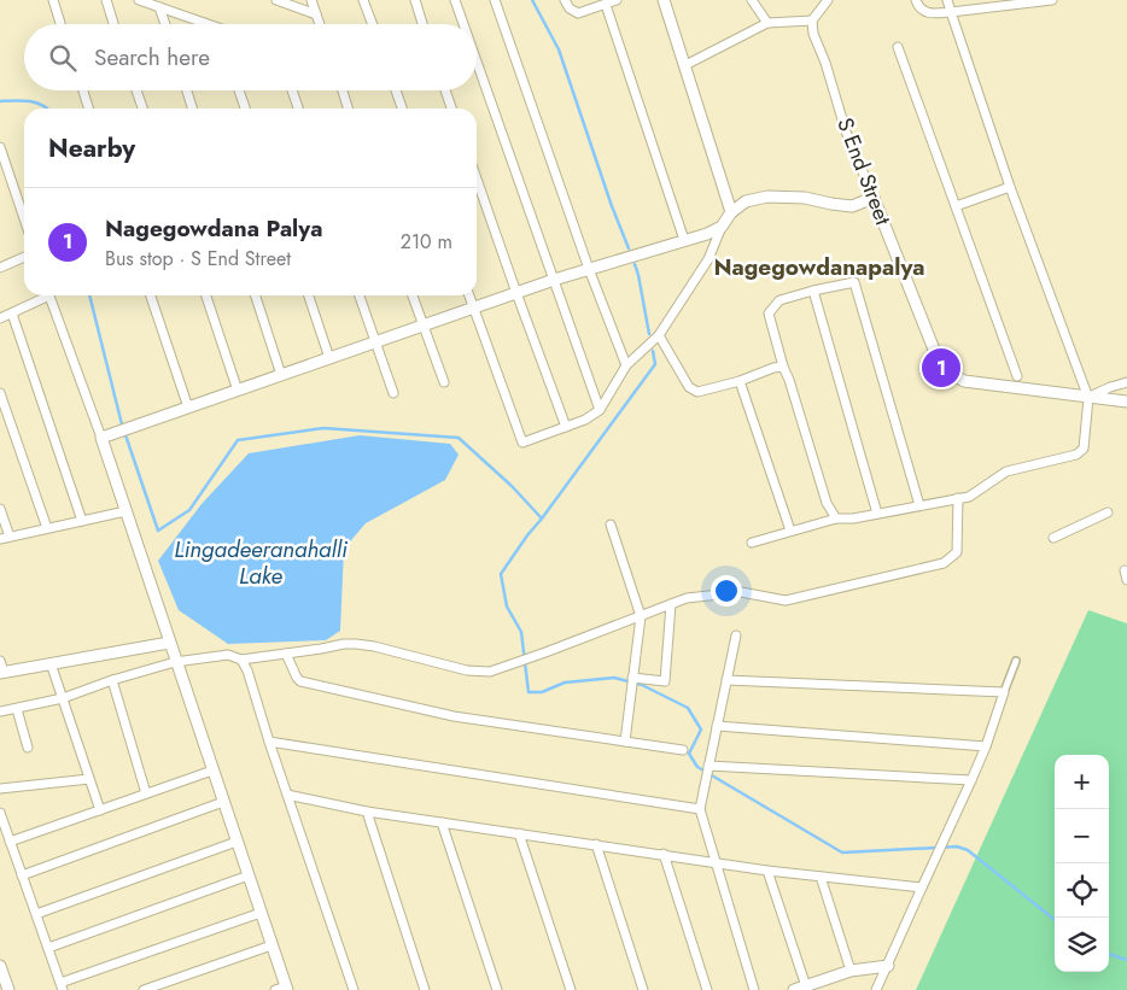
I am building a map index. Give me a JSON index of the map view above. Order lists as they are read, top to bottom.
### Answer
{
  "streets": {
    "street": ["S End Street"]
  },
  "districts": ["Nagegowdanapalya"],
  "water": ["Lingadeeranahalli Lake"],
  "page": {
    "search": "Search here",
    "heading": "Nearby",
    "list": [
      {
        "mark": "1",
        "name": "Nagegowdana Palya",
        "note": "Bus stop · S End Street",
        "value": "210 m"
      }
    ],
    "pins": "1",
    "map_buttons": ["+", "−"]
  }
}
